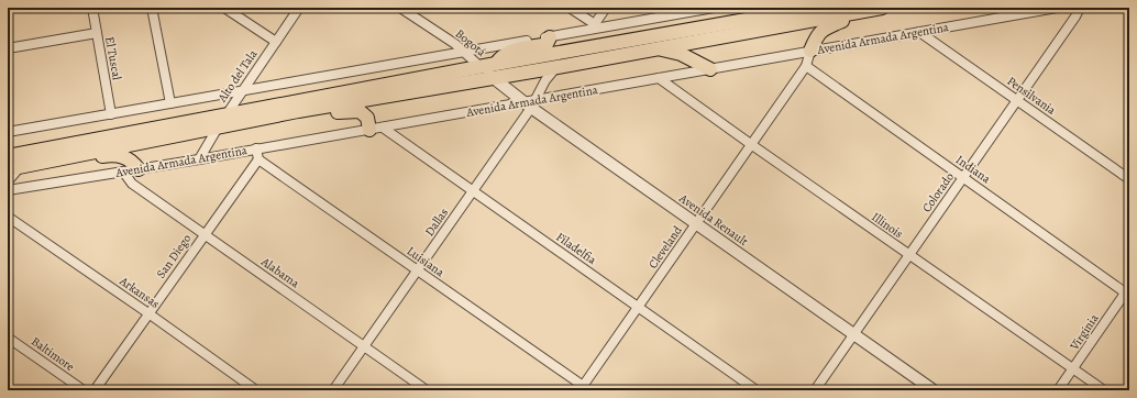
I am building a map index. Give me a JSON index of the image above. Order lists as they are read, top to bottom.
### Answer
{
  "streets": {
    "street": [
      "Avenida Armada Argentina",
      "Bogotá",
      "El Tuscal",
      "Alto del Tala",
      "Pensilvania",
      "Indiana",
      "Colorado",
      "Avenida Renault",
      "Dallas",
      "Illinois",
      "Cleveland",
      "Filadelfia",
      "San Diego",
      "Luisiana",
      "Alabama",
      "Arkansas",
      "Virginia",
      "Baltimore"
    ]
  },
  "crossings": [
    ["Avenida Armada Argentina", "Alto del Tala"],
    ["Avenida Armada Argentina", "Pensilvania"],
    ["Avenida Armada Argentina", "Avenida Renault"],
    ["Avenida Armada Argentina", "Dallas"],
    ["Avenida Armada Argentina", "Illinois"],
    ["Avenida Armada Argentina", "Cleveland"],
    ["Avenida Armada Argentina", "Filadelfia"],
    ["Avenida Armada Argentina", "Alabama"],
    ["Bogotá", "Avenida Renault"],
    ["Pensilvania", "Colorado"],
    ["Indiana", "Colorado"],
    ["Indiana", "Cleveland"],
    ["Indiana", "Virginia"],
    ["Colorado", "Avenida Renault"],
    ["Colorado", "Illinois"],
    ["Avenida Renault", "Dallas"],
    ["Avenida Renault", "Cleveland"],
    ["Dallas", "Filadelfia"],
    ["Dallas", "Luisiana"],
    ["Dallas", "Alabama"],
    ["Illinois", "Cleveland"],
    ["Illinois", "Virginia"],
    ["Cleveland", "Filadelfia"],
    ["Cleveland", "Luisiana"],
    ["San Diego", "Luisiana"],
    ["San Diego", "Alabama"],
    ["San Diego", "Arkansas"]
  ]
}
